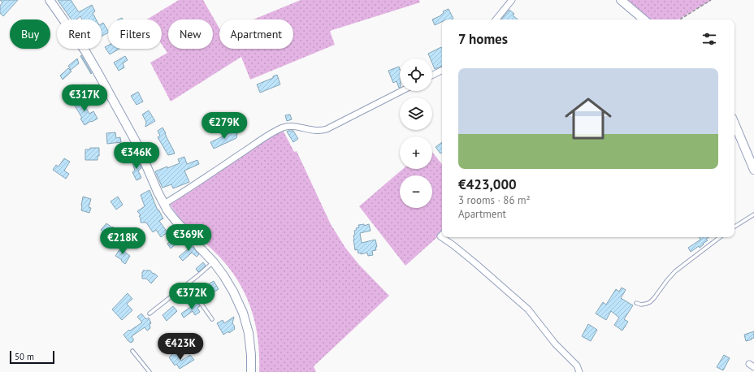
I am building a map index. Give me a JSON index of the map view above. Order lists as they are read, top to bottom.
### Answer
{
  "scale_bar": "50 m",
  "page": {
    "chip": [
      "Buy",
      "Rent",
      "Filters",
      "New",
      "Apartment"
    ],
    "heading": "7 homes",
    "map_buttons": ["+", "−"],
    "list": [
      {
        "name": "€423,000",
        "note": "3 rooms · 86 m² · Apartment"
      }
    ],
    "price": [
      "€317K",
      "€279K",
      "€346K",
      "€369K",
      "€218K",
      "€372K",
      "€423K"
    ],
    "scale": "50 m"
  }
}
